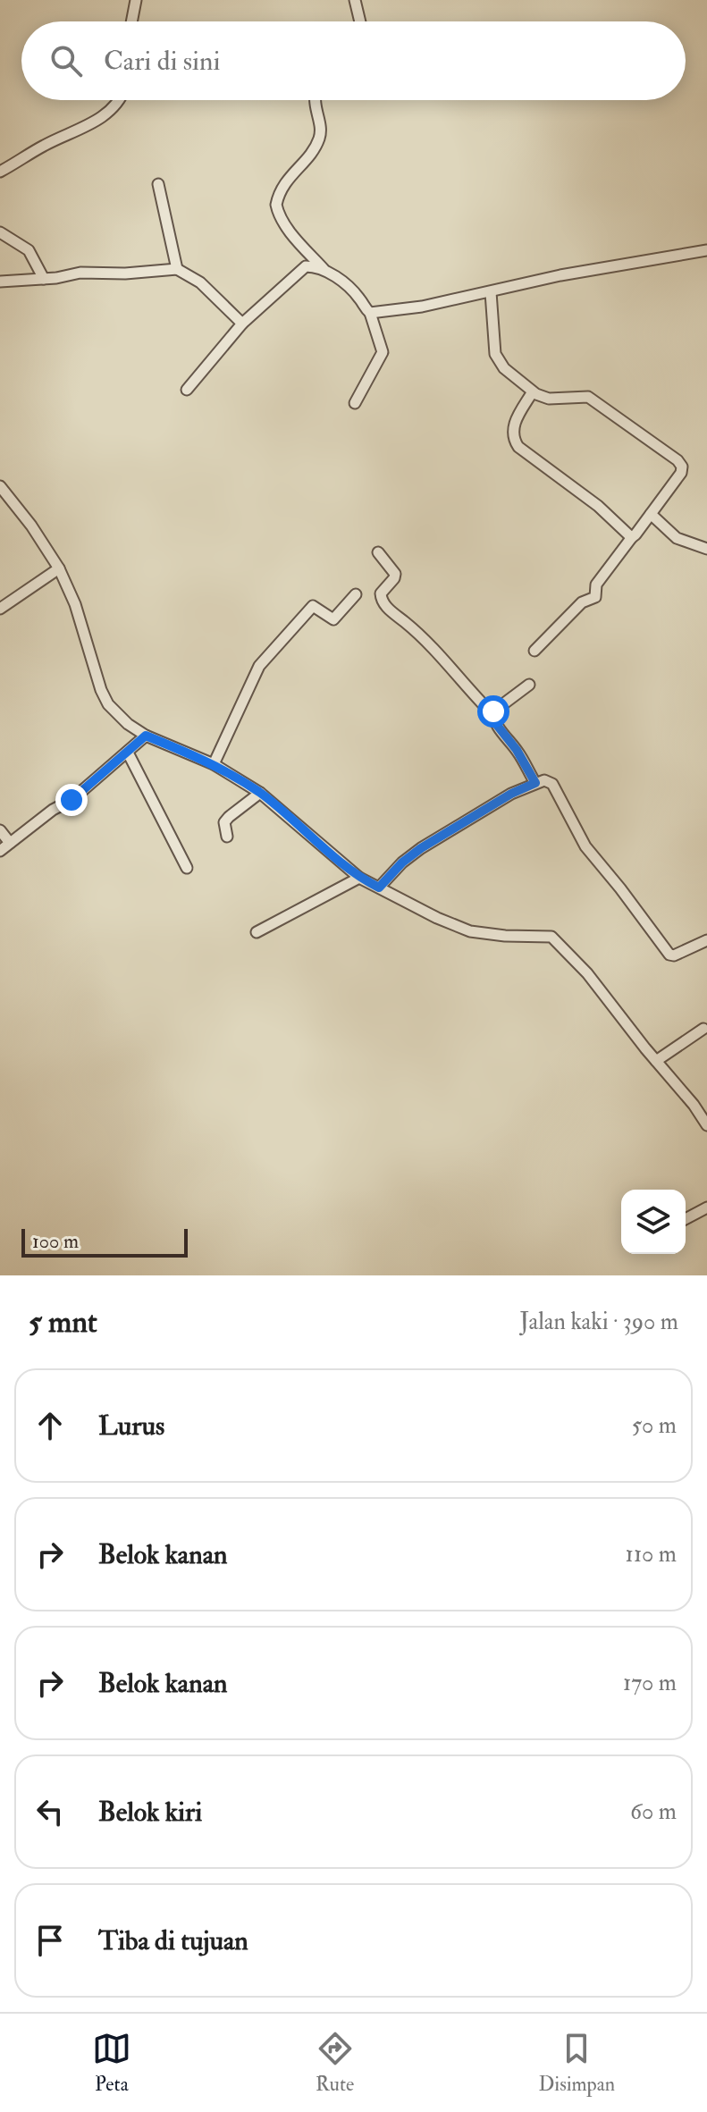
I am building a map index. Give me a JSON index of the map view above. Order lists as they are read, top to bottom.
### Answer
{
  "scale_bar": "100 m",
  "page": {
    "search": "Cari di sini",
    "scale": "100 m",
    "heading": ["5 mnt", "Jalan kaki · 390 m"],
    "list": [
      ["Lurus", "50 m"],
      ["Belok kanan", "110 m"],
      ["Belok kanan", "170 m"],
      ["Belok kiri", "60 m"],
      "Tiba di tujuan"
    ],
    "nav": ["Peta", "Rute", "Disimpan"]
  }
}
